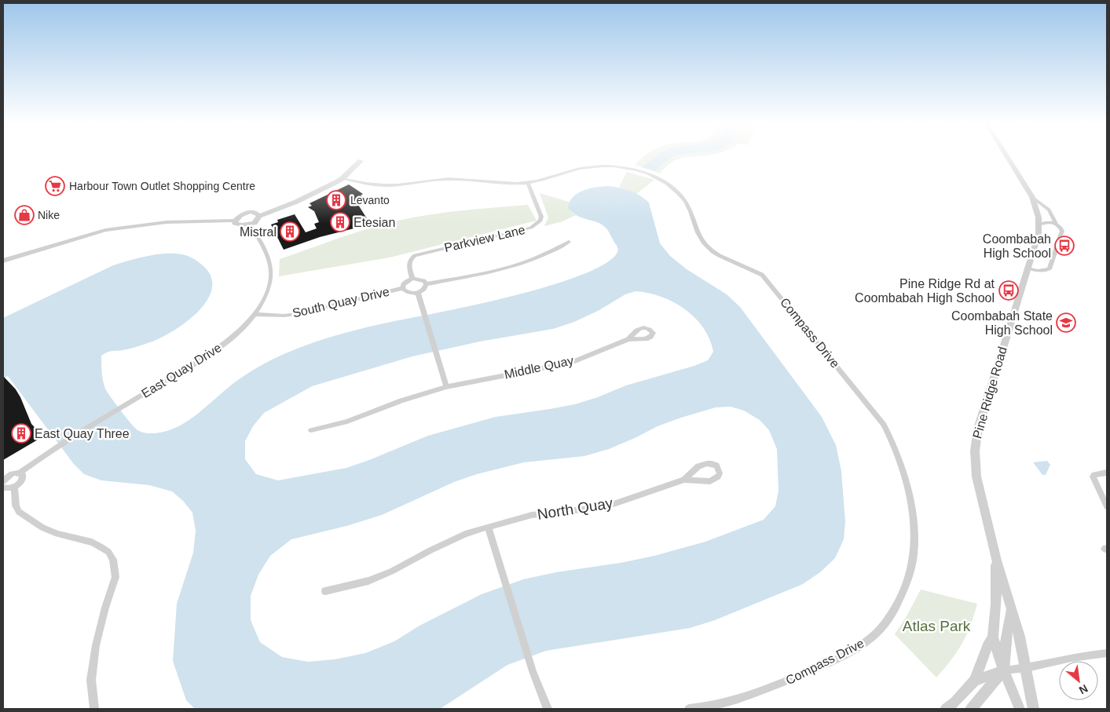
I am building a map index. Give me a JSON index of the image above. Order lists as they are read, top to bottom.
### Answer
{
  "streets": {
    "street": [
      "Parkview Lane",
      "South Quay Drive",
      "Compass Drive",
      "Middle Quay",
      "East Quay Drive",
      "Pine Ridge Road",
      "North Quay"
    ]
  },
  "crossings": [
    ["Parkview Lane", "South Quay Drive"],
    ["Parkview Lane", "Compass Drive"],
    ["South Quay Drive", "East Quay Drive"]
  ],
  "parks": ["Atlas Park"],
  "places": {
    "supermarket": ["Harbour Town Outlet Shopping Centre"],
    "building": [
      "Levanto",
      "Etesian",
      "Mistral",
      "East Quay Three"
    ],
    "shop": ["Nike"],
    "bus stop": ["Coombabah High School", "Pine Ridge Rd at Coombabah High School"],
    "school or university": ["Coombabah State High School"]
  },
  "north": "bottom right"
}
